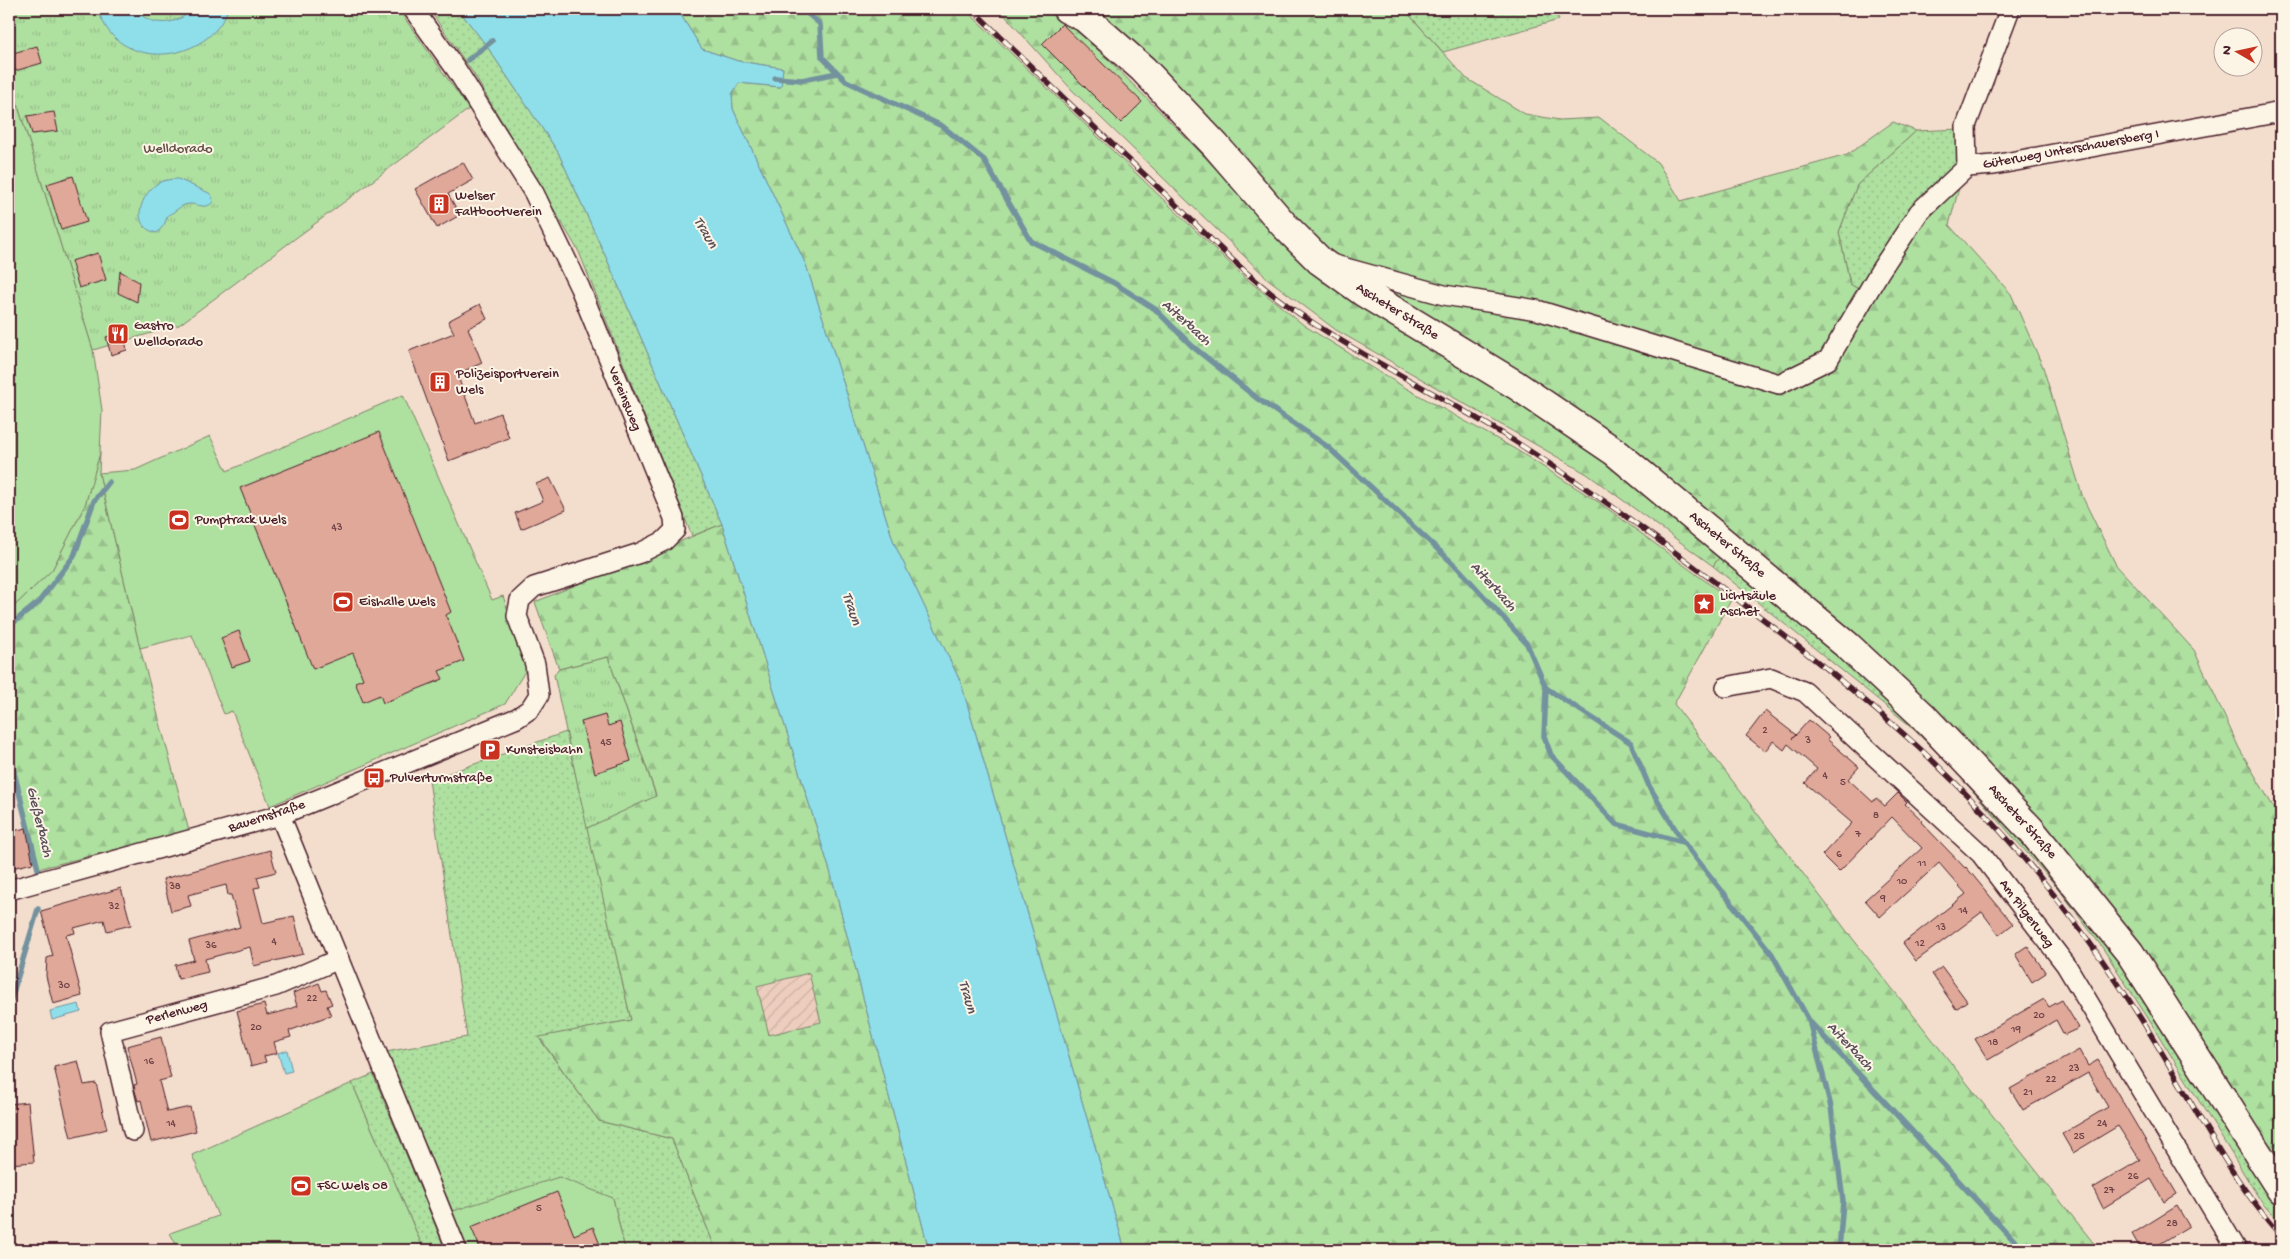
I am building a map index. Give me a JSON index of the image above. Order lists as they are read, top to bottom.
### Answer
{
  "streets": {
    "main road": ["Ascheter Straße"],
    "street": [
      "Güterweg Unterschauersberg I",
      "Vereinsweg",
      "Bauernstraße",
      "Am Pilgerweg",
      "Perlenweg"
    ]
  },
  "crossings": [
    ["Vereinsweg", "Bauernstraße"]
  ],
  "water": ["Traun", "Aiterbach", "Gießerbach"],
  "parks": ["Welldorado"],
  "places": {
    "building": ["Welser Faltbootverein", "Polizeisportverein Wels"],
    "restaurant": ["Gastro Welldorado"],
    "sports": ["Pumptrack Wels", "Eishalle Wels", "FSC Wels 08"],
    "place": ["Lichtsäule Aschet"],
    "parking": ["Kunsteisbahn"],
    "bus stop": ["Pulverturmstraße"]
  },
  "house_numbers": [
    "43",
    "2",
    "3",
    "45",
    "4",
    "5",
    "8",
    "7",
    "6",
    "11",
    "10",
    "38",
    "9",
    "32",
    "14",
    "13",
    "4",
    "12",
    "36",
    "30",
    "22",
    "20",
    "20",
    "19",
    "18",
    "16",
    "23",
    "22",
    "21",
    "14",
    "24",
    "25",
    "26",
    "27",
    "5",
    "28"
  ],
  "north": "left"
}
